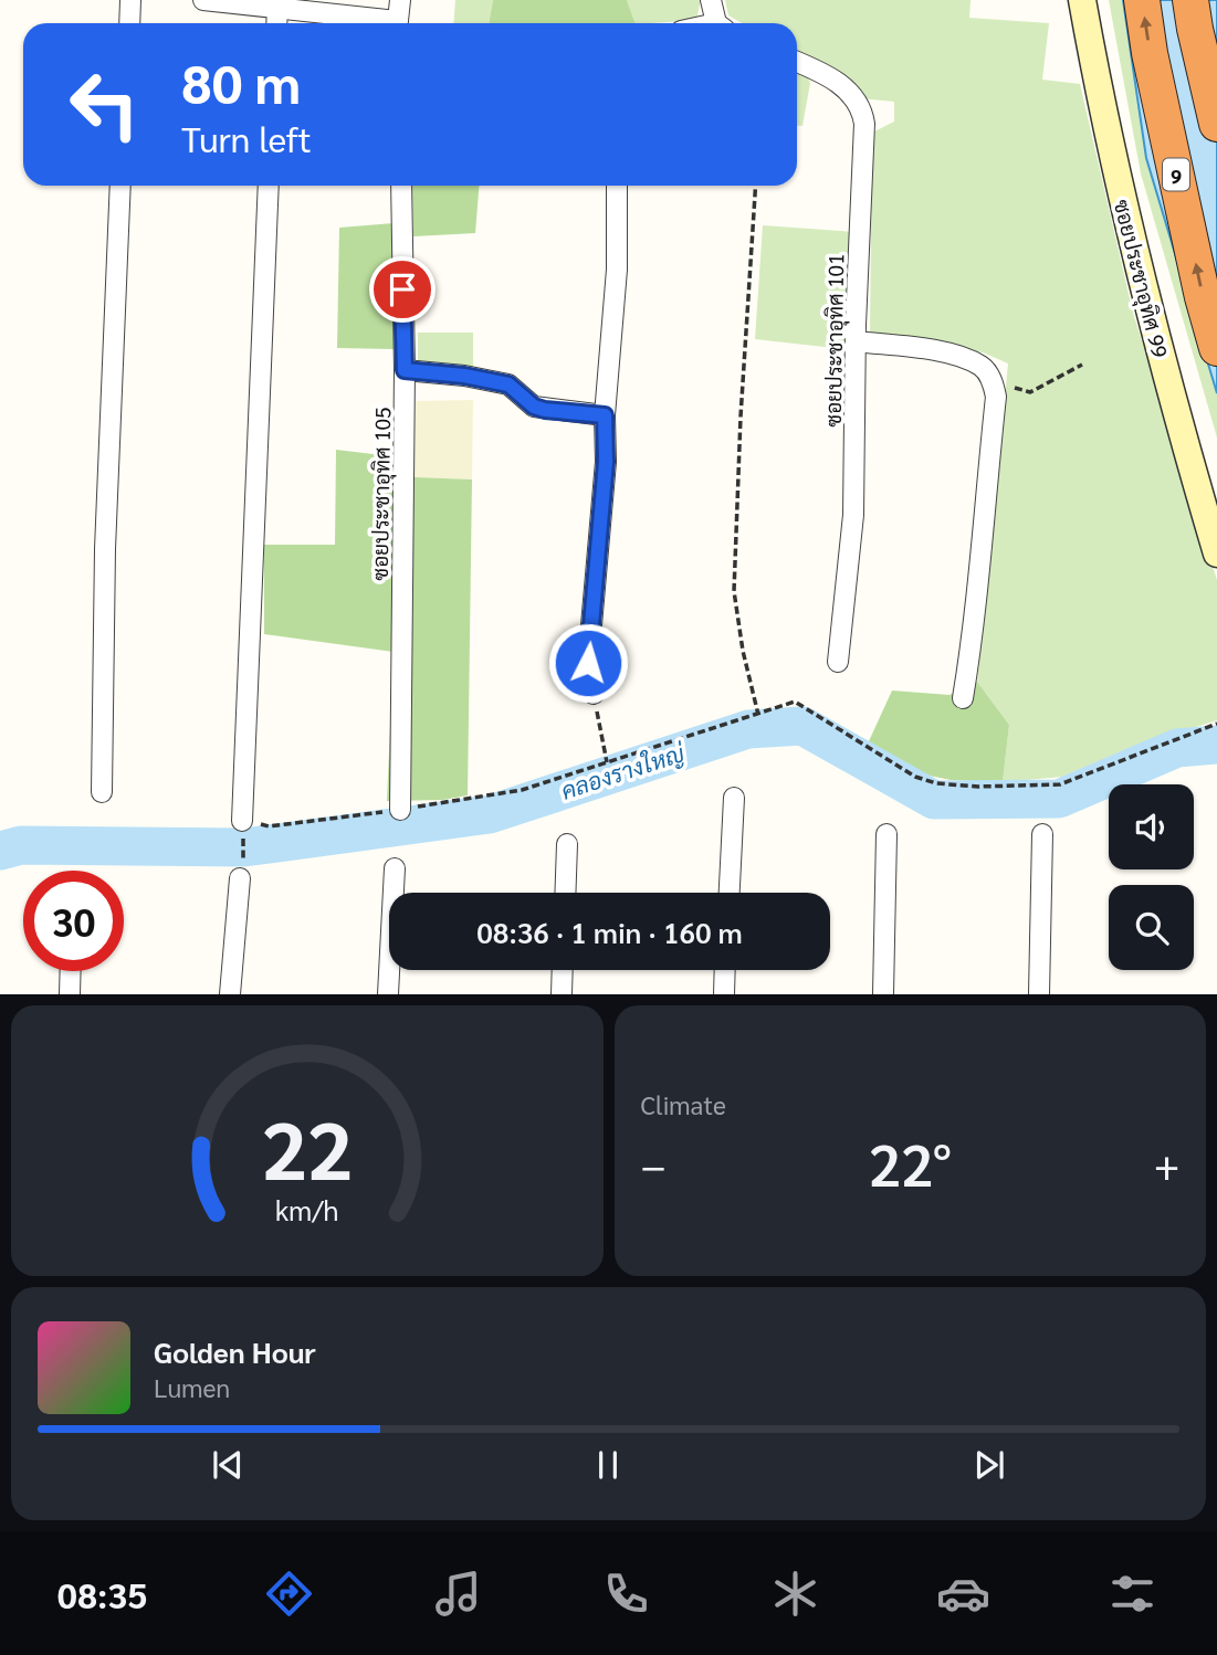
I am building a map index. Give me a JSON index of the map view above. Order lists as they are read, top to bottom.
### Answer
{
  "streets": {
    "highway": ["9"],
    "main road": ["ซอยประชาอุทิศ 99"],
    "street": ["ซอยประชาอุทิศ 101", "ซอยประชาอุทิศ 105"]
  },
  "water": ["คลองรางใหญ่"],
  "page": {
    "turn": ["80 m", "Turn left"],
    "limit": "30",
    "trip": "08:36 · 1 min · 160 m",
    "tile": "Climate",
    "heat": ["−", "22°", "+"],
    "song": ["Golden Hour", "Lumen"],
    "tabs": "08:35",
    "gauge": ["22", "km/h"]
  }
}
